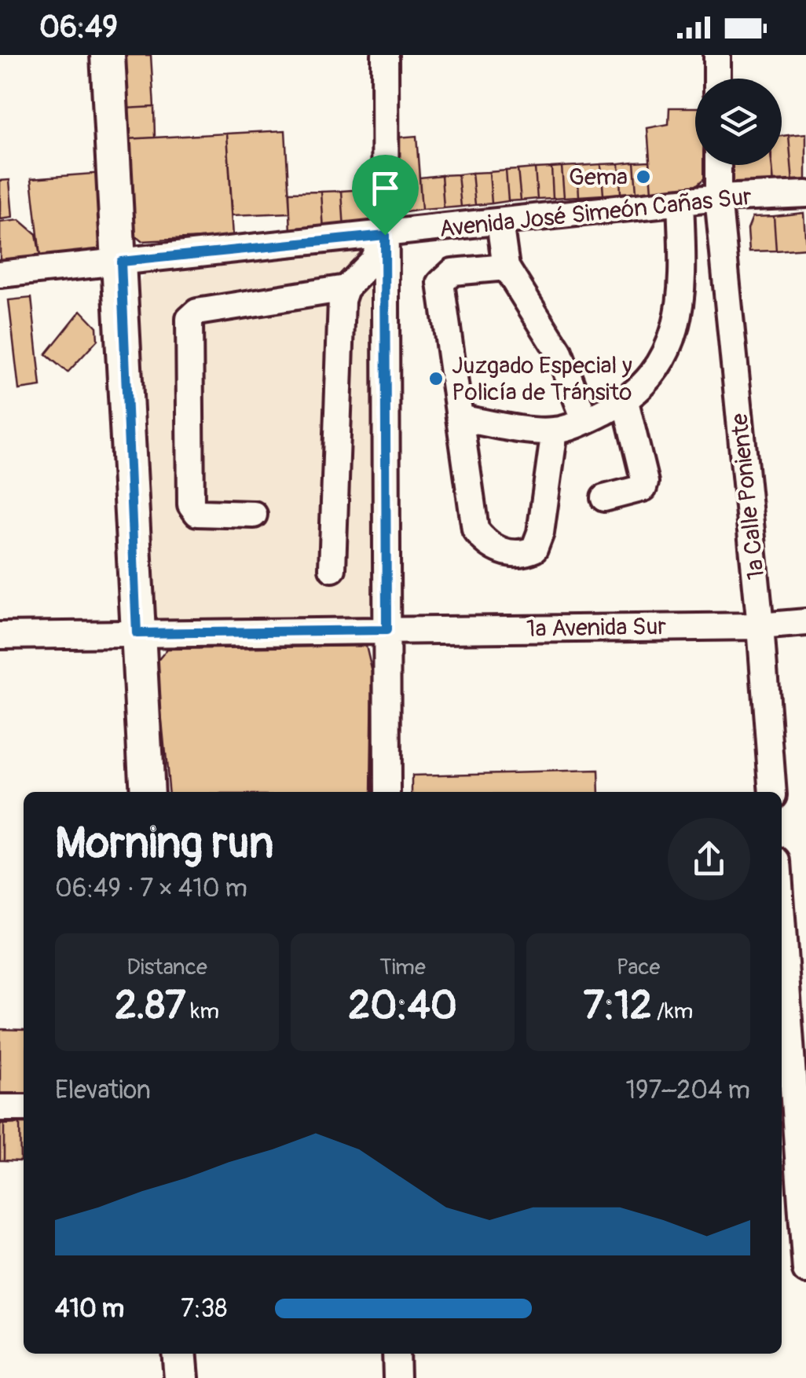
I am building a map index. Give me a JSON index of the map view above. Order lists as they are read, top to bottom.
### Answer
{
  "streets": {
    "street": ["Avenida José Simeón Cañas Sur", "1a Calle Poniente", "1a Avenida Sur"]
  },
  "crossings": [
    ["Avenida José Simeón Cañas Sur", "1a Calle Poniente"],
    ["1a Calle Poniente", "1a Avenida Sur"]
  ],
  "places": ["Gema", "Juzgado Especial y Policía de Tránsito"],
  "page": {
    "status": "06:49",
    "heading": ["Morning run", "06:49 · 7 × 410 m"],
    "stats": [
      ["Distance", "2.87 km"],
      ["Time", "20:40"],
      ["Pace", "7:12 /km"]
    ],
    "chart": ["Elevation", "197–204 m"],
    "list": [
      {
        "name": "410 m",
        "note": "7:38"
      }
    ]
  }
}
